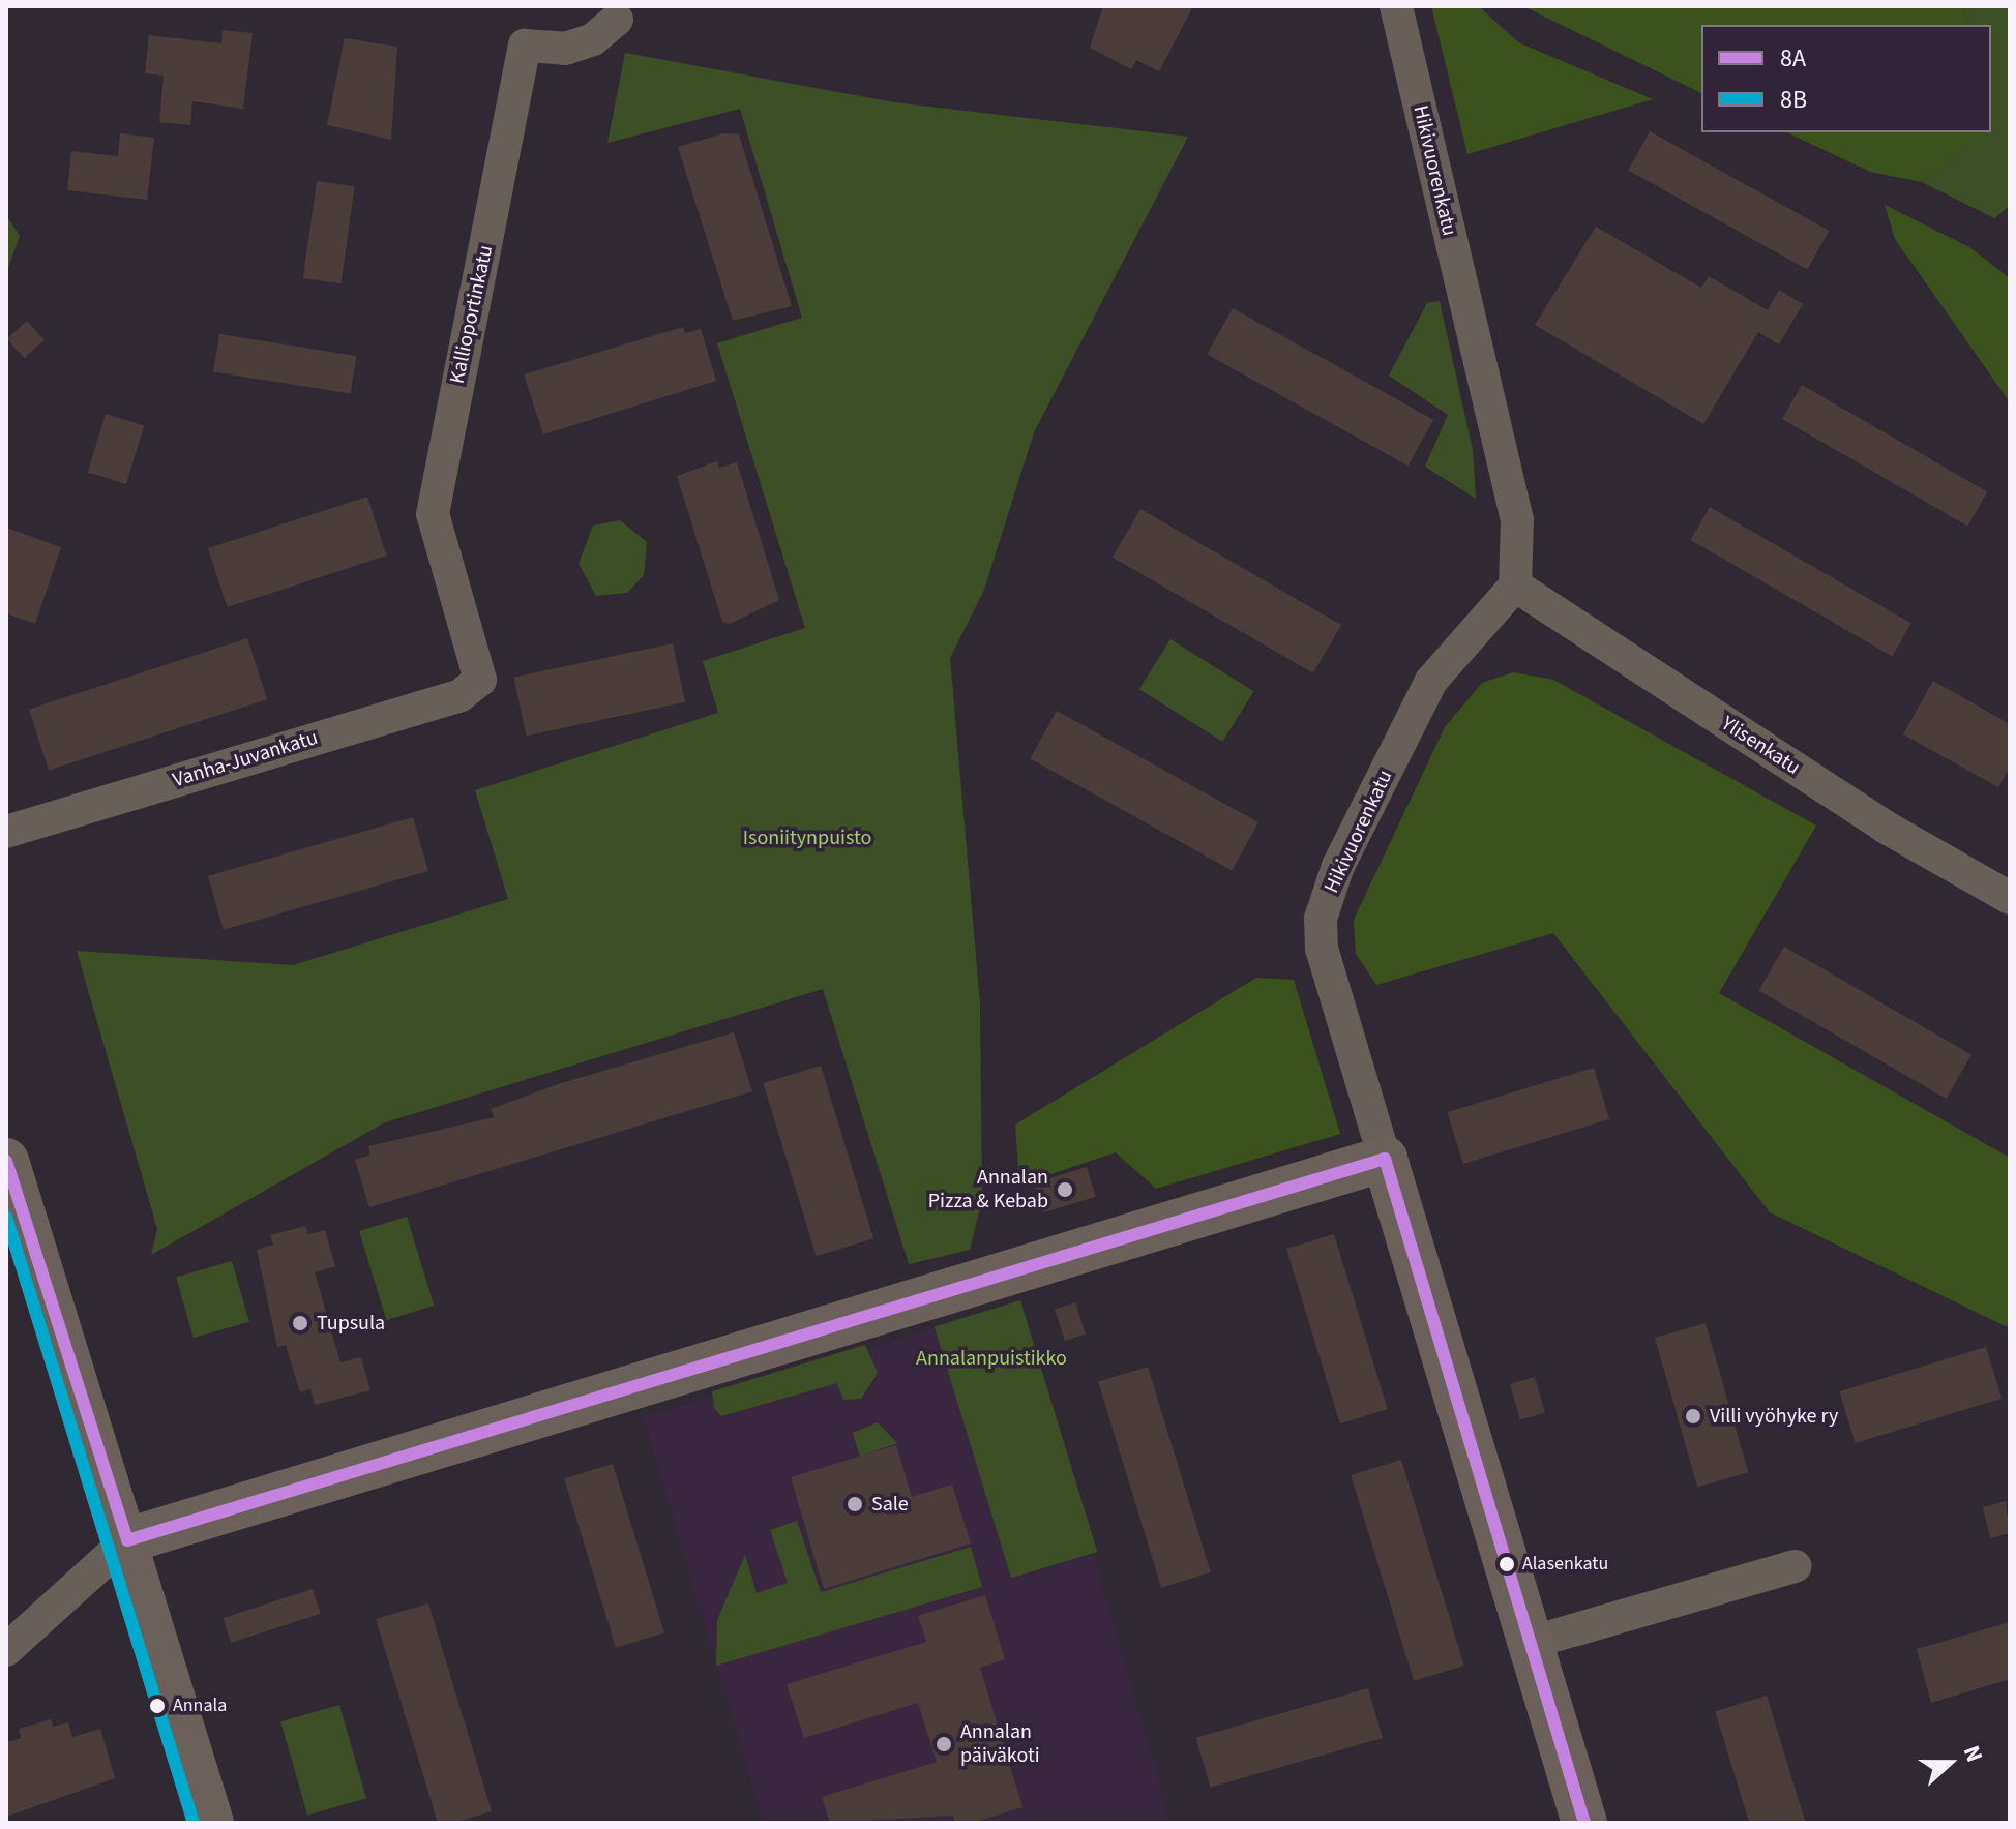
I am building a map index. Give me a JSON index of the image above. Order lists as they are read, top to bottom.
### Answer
{
  "streets": {
    "street": [
      "Hikivuorenkatu",
      "Kallioportinkatu",
      "Ylisenkatu",
      "Vanha-Juvankatu"
    ]
  },
  "crossings": [
    ["Hikivuorenkatu", "Ylisenkatu"],
    ["Kallioportinkatu", "Vanha-Juvankatu"]
  ],
  "parks": ["Isoniitynpuisto", "Annalanpuistikko"],
  "places": [
    "Annalan Pizza & Kebab",
    "Tupsula",
    "Villi vyöhyke ry",
    "Sale",
    "Alasenkatu",
    "Annala",
    "Annalan päiväkoti"
  ],
  "lines": ["transit line 8A", "transit line 8B"],
  "legend": ["8A", "8B"],
  "north": "right"
}
